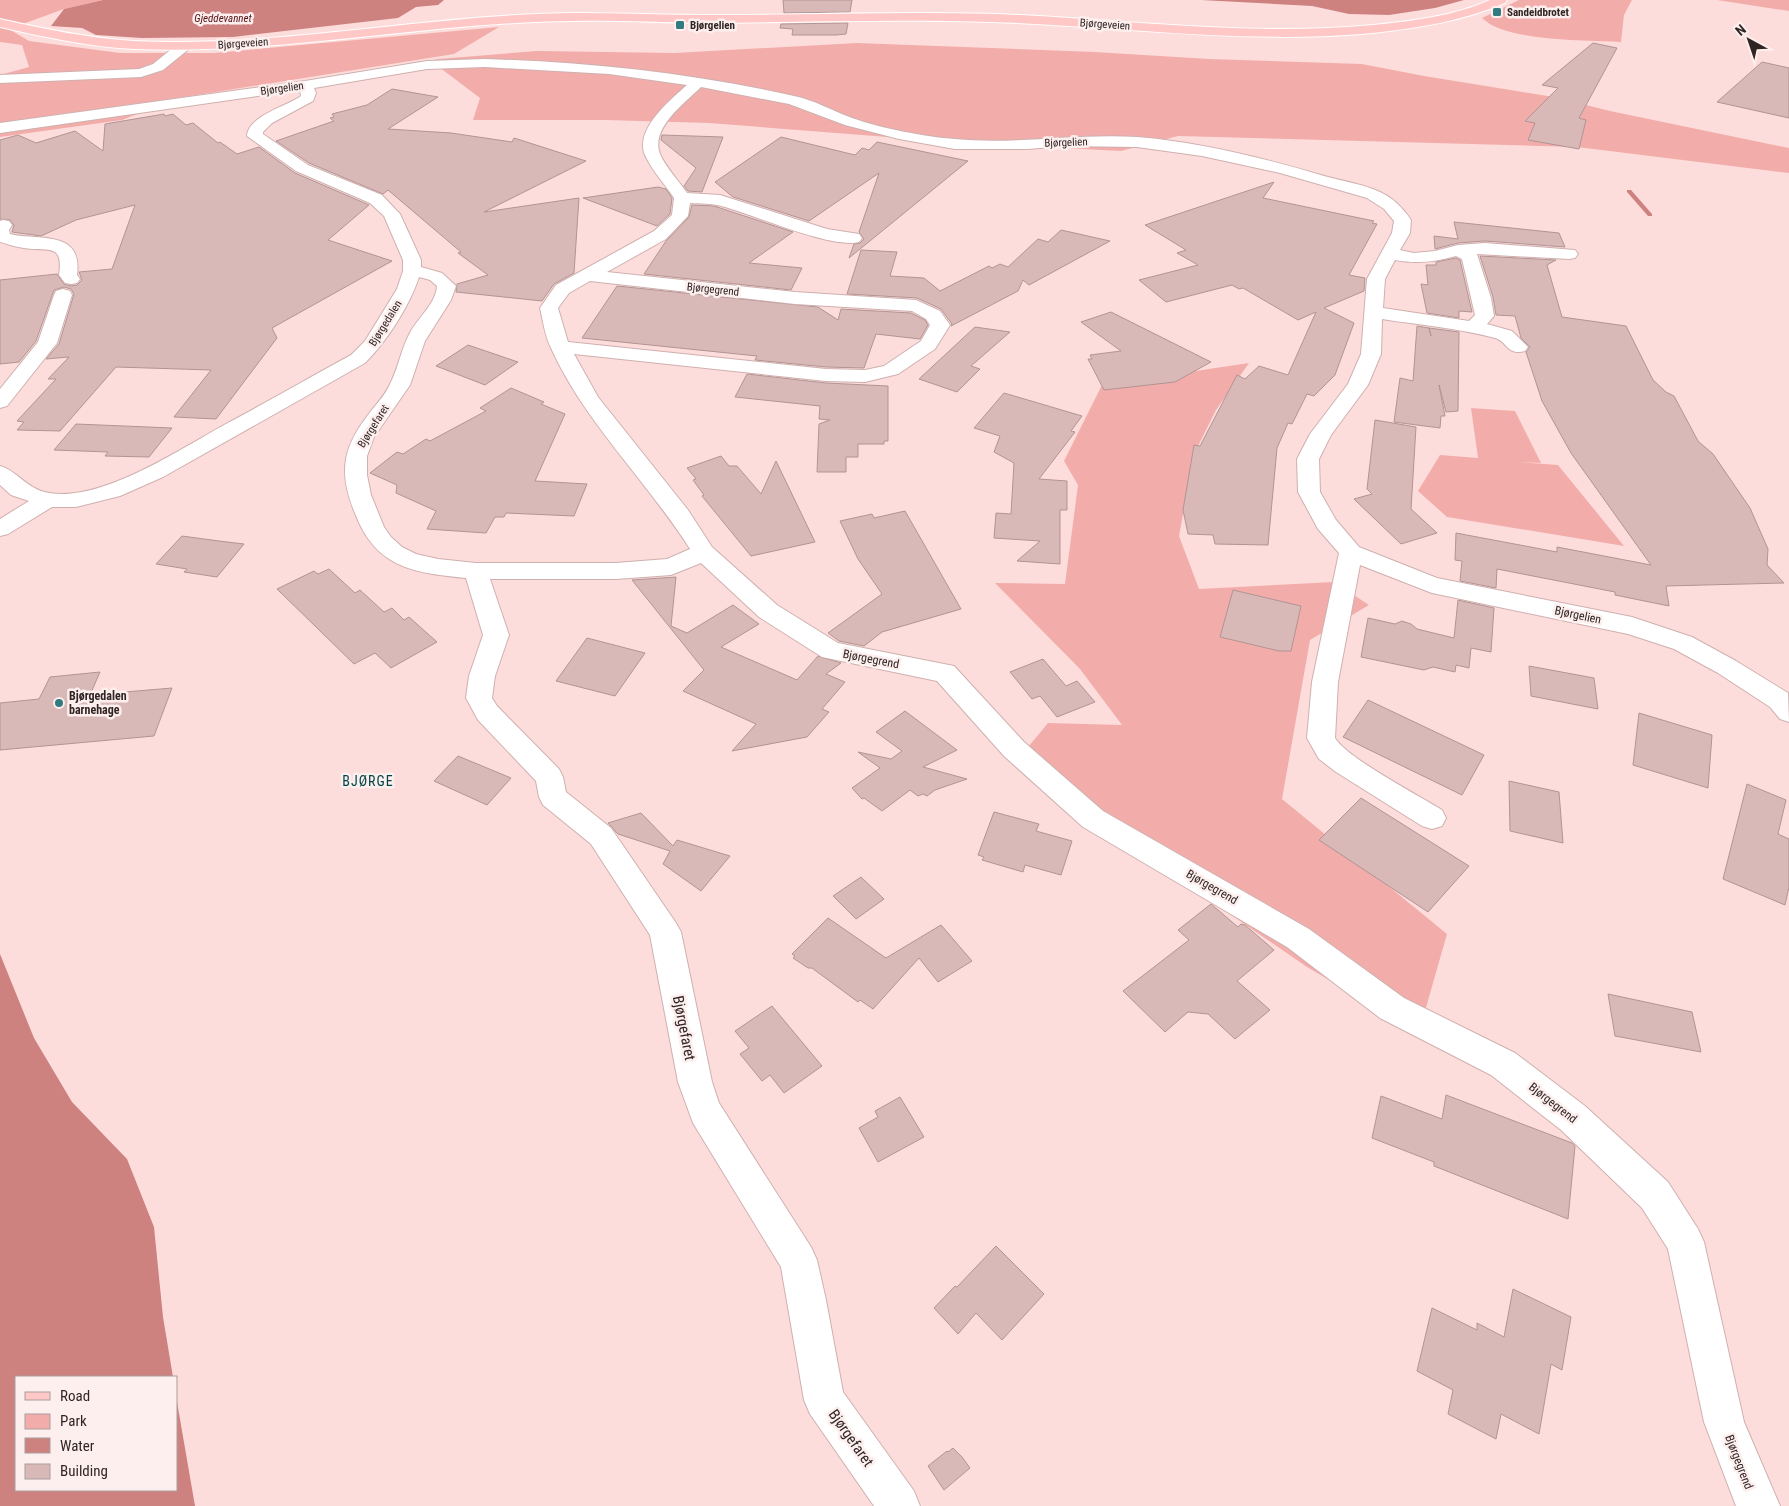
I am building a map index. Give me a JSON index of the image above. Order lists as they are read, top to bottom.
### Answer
{
  "streets": {
    "main road": ["Bjørgeveien"],
    "street": [
      "Bjørgelien",
      "Bjørgegrend",
      "Bjørgedalen",
      "Bjørgefaret"
    ]
  },
  "crossings": [
    ["Bjørgegrend", "Bjørgefaret"],
    ["Bjørgedalen", "Bjørgefaret"]
  ],
  "districts": ["BJØRGE"],
  "water": ["Gjeddevannet"],
  "places": {
    "transit": ["Sandeidbrotet", "Bjørgelien"],
    "other": ["Bjørgedalen barnehage"]
  },
  "legend": [
    "Road",
    "Park",
    "Water",
    "Building"
  ],
  "north": "top left"
}
